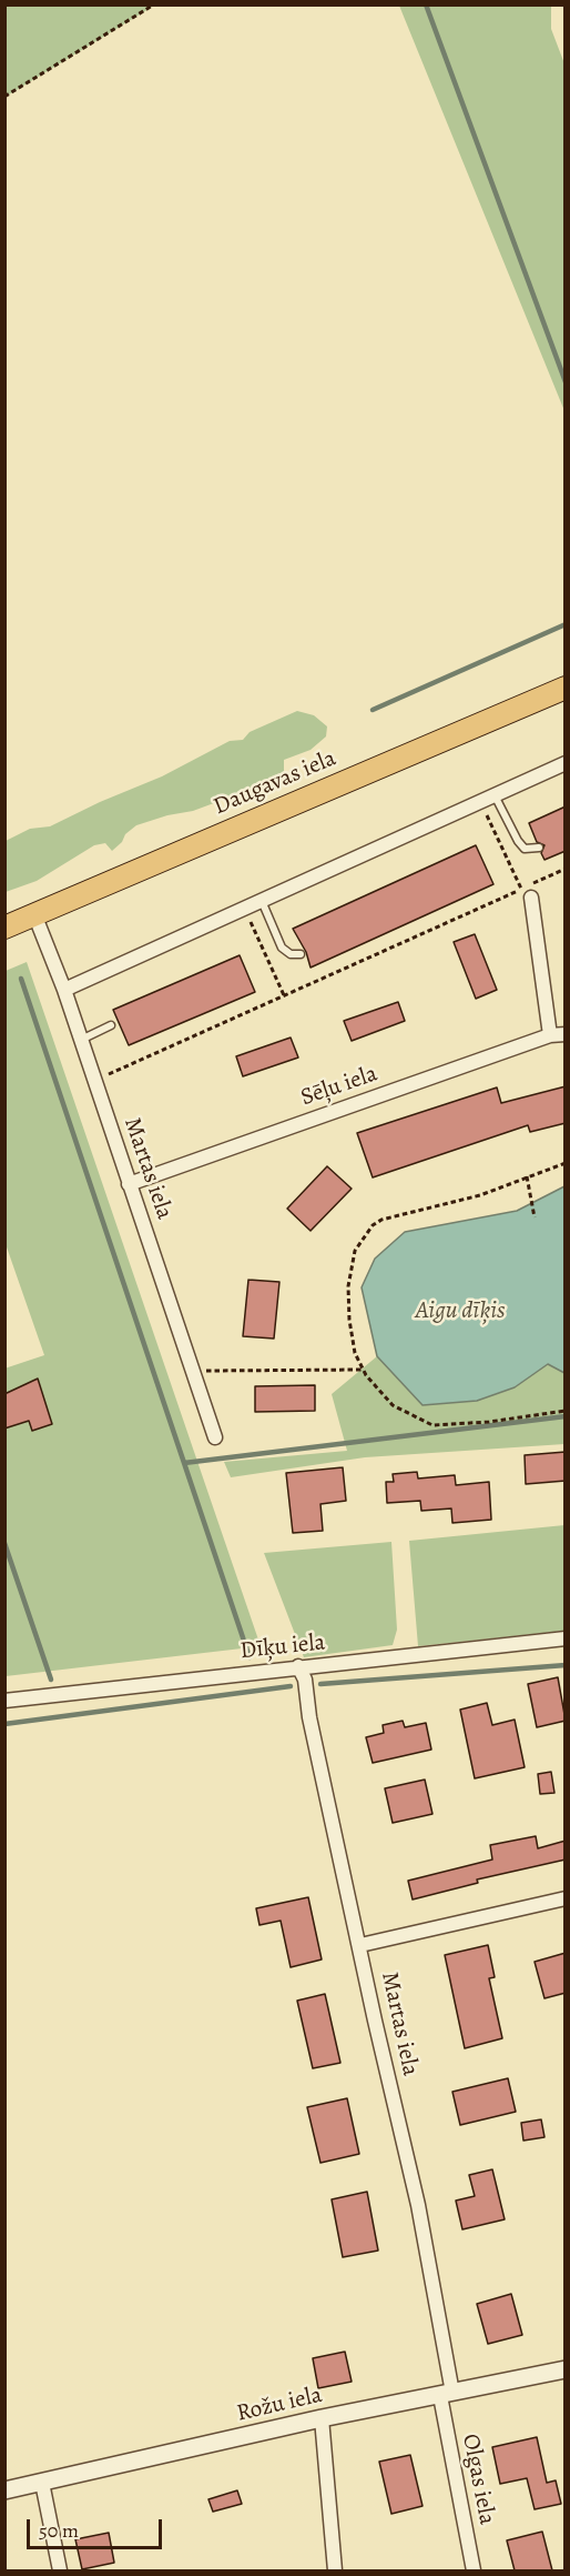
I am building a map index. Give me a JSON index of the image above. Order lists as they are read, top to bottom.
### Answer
{
  "streets": {
    "main road": ["Daugavas iela"],
    "street": [
      "Sēļu iela",
      "Martas iela",
      "Dīķu iela",
      "Rožu iela",
      "Olgas iela"
    ]
  },
  "crossings": [
    ["Daugavas iela", "Martas iela"],
    ["Sēļu iela", "Martas iela"],
    ["Martas iela", "Dīķu iela"],
    ["Martas iela", "Rožu iela"],
    ["Martas iela", "Olgas iela"],
    ["Rožu iela", "Olgas iela"]
  ],
  "water": ["Aigu dīķis"],
  "scale_bar": "50 m"
}
